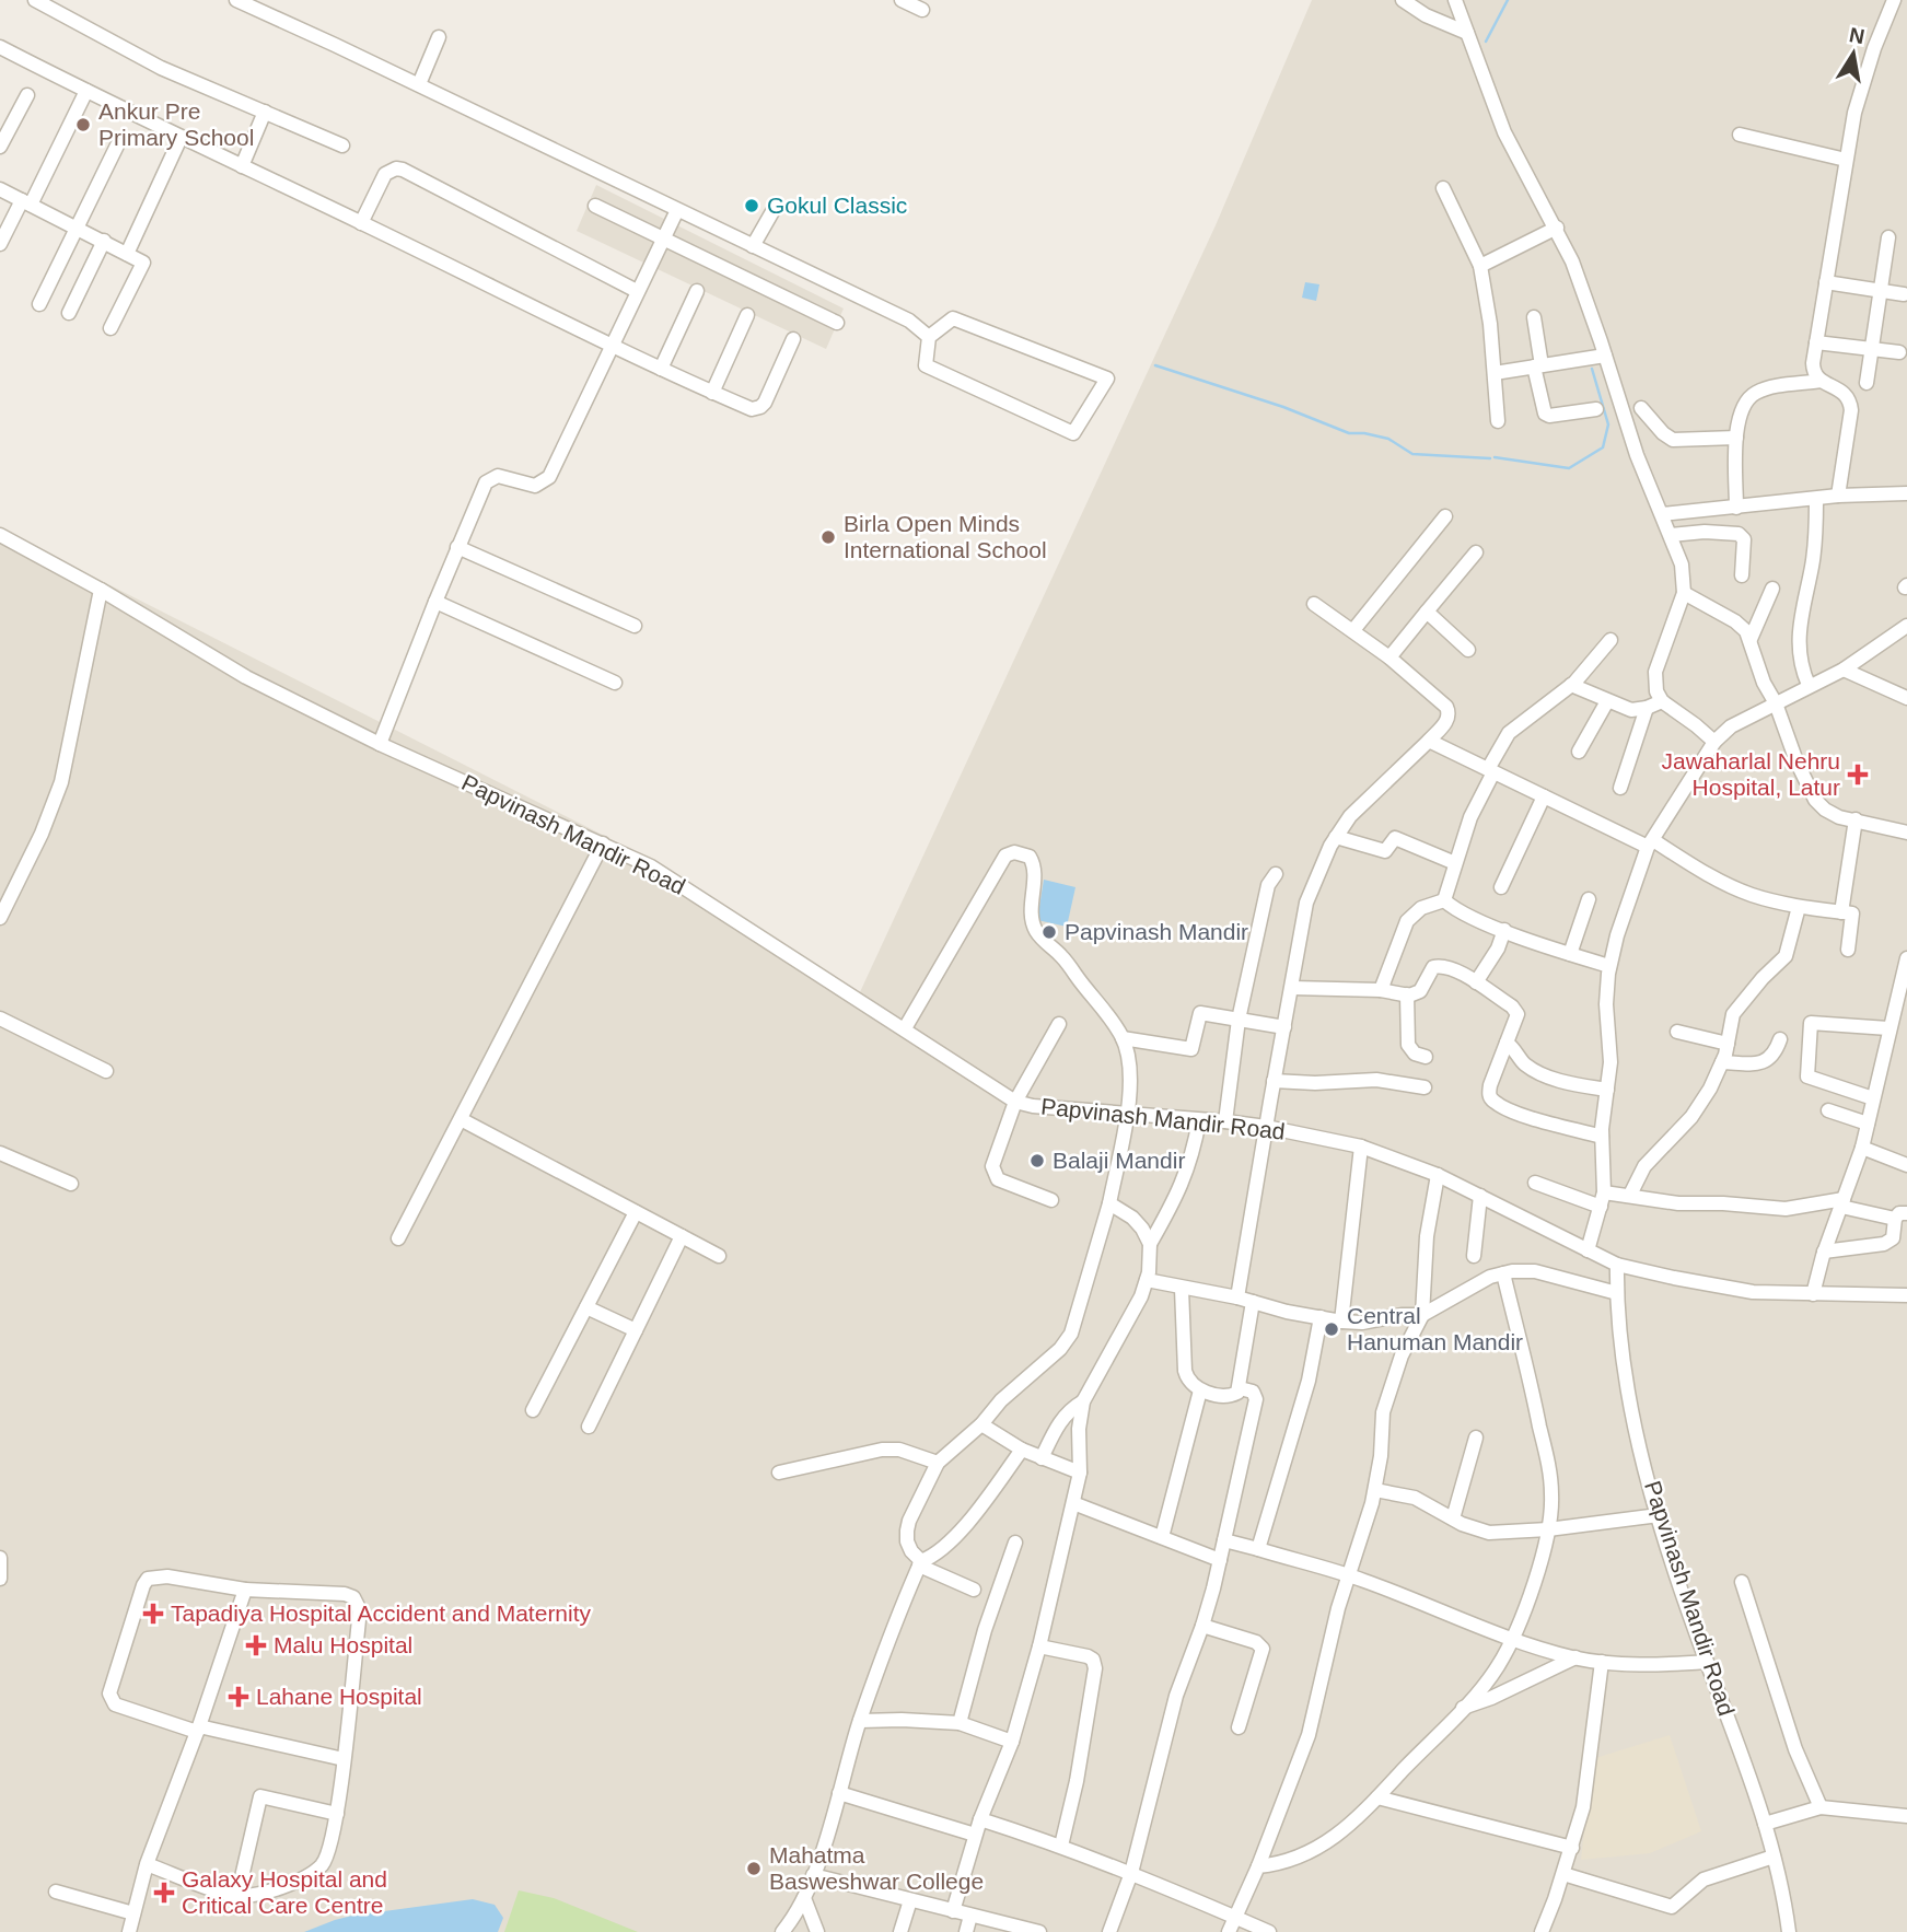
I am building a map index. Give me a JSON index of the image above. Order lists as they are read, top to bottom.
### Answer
{
  "streets": {
    "street": ["Papvinash Mandir Road"]
  },
  "places": {
    "other": [
      "Ankur Pre Primary School",
      "Gokul Classic",
      "Birla Open Minds International School",
      "Papvinash Mandir",
      "Balaji Mandir",
      "Central Hanuman Mandir",
      "Mahatma Basweshwar College"
    ],
    "health": [
      "Jawaharlal Nehru Hospital, Latur",
      "Tapadiya Hospital Accident and Maternity",
      "Malu Hospital",
      "Lahane Hospital",
      "Galaxy Hospital and Critical Care Centre"
    ]
  },
  "north": "top"
}
